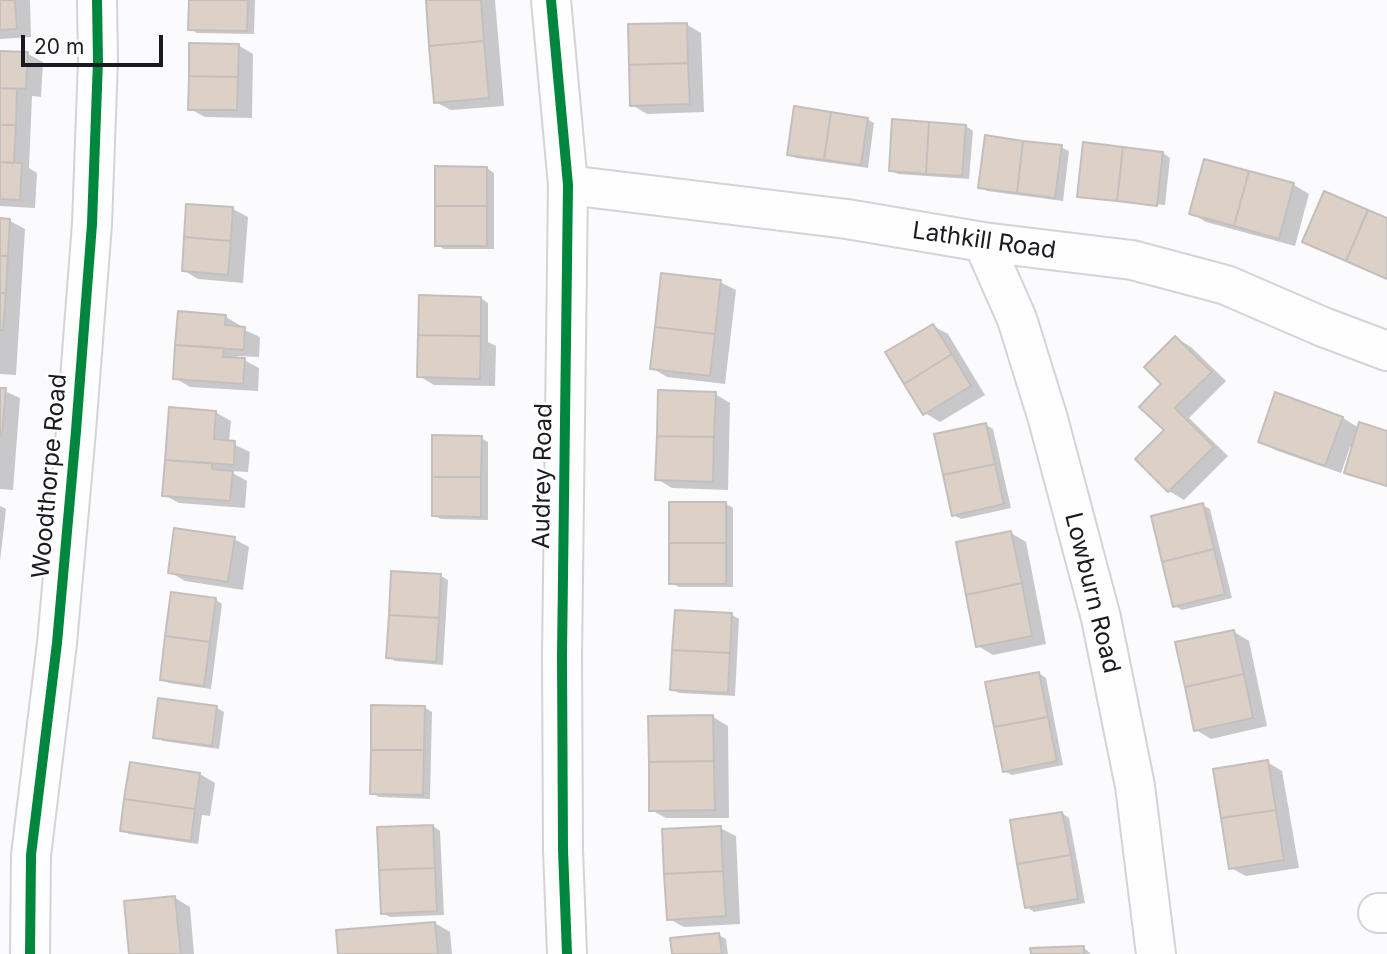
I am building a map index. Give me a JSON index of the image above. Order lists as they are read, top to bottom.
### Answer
{
  "streets": {
    "street": [
      "Lathkill Road",
      "Woodthorpe Road",
      "Audrey Road",
      "Lowburn Road"
    ]
  },
  "crossings": [
    ["Lathkill Road", "Audrey Road"],
    ["Lathkill Road", "Lowburn Road"]
  ],
  "scale_bar": "20 m"
}
